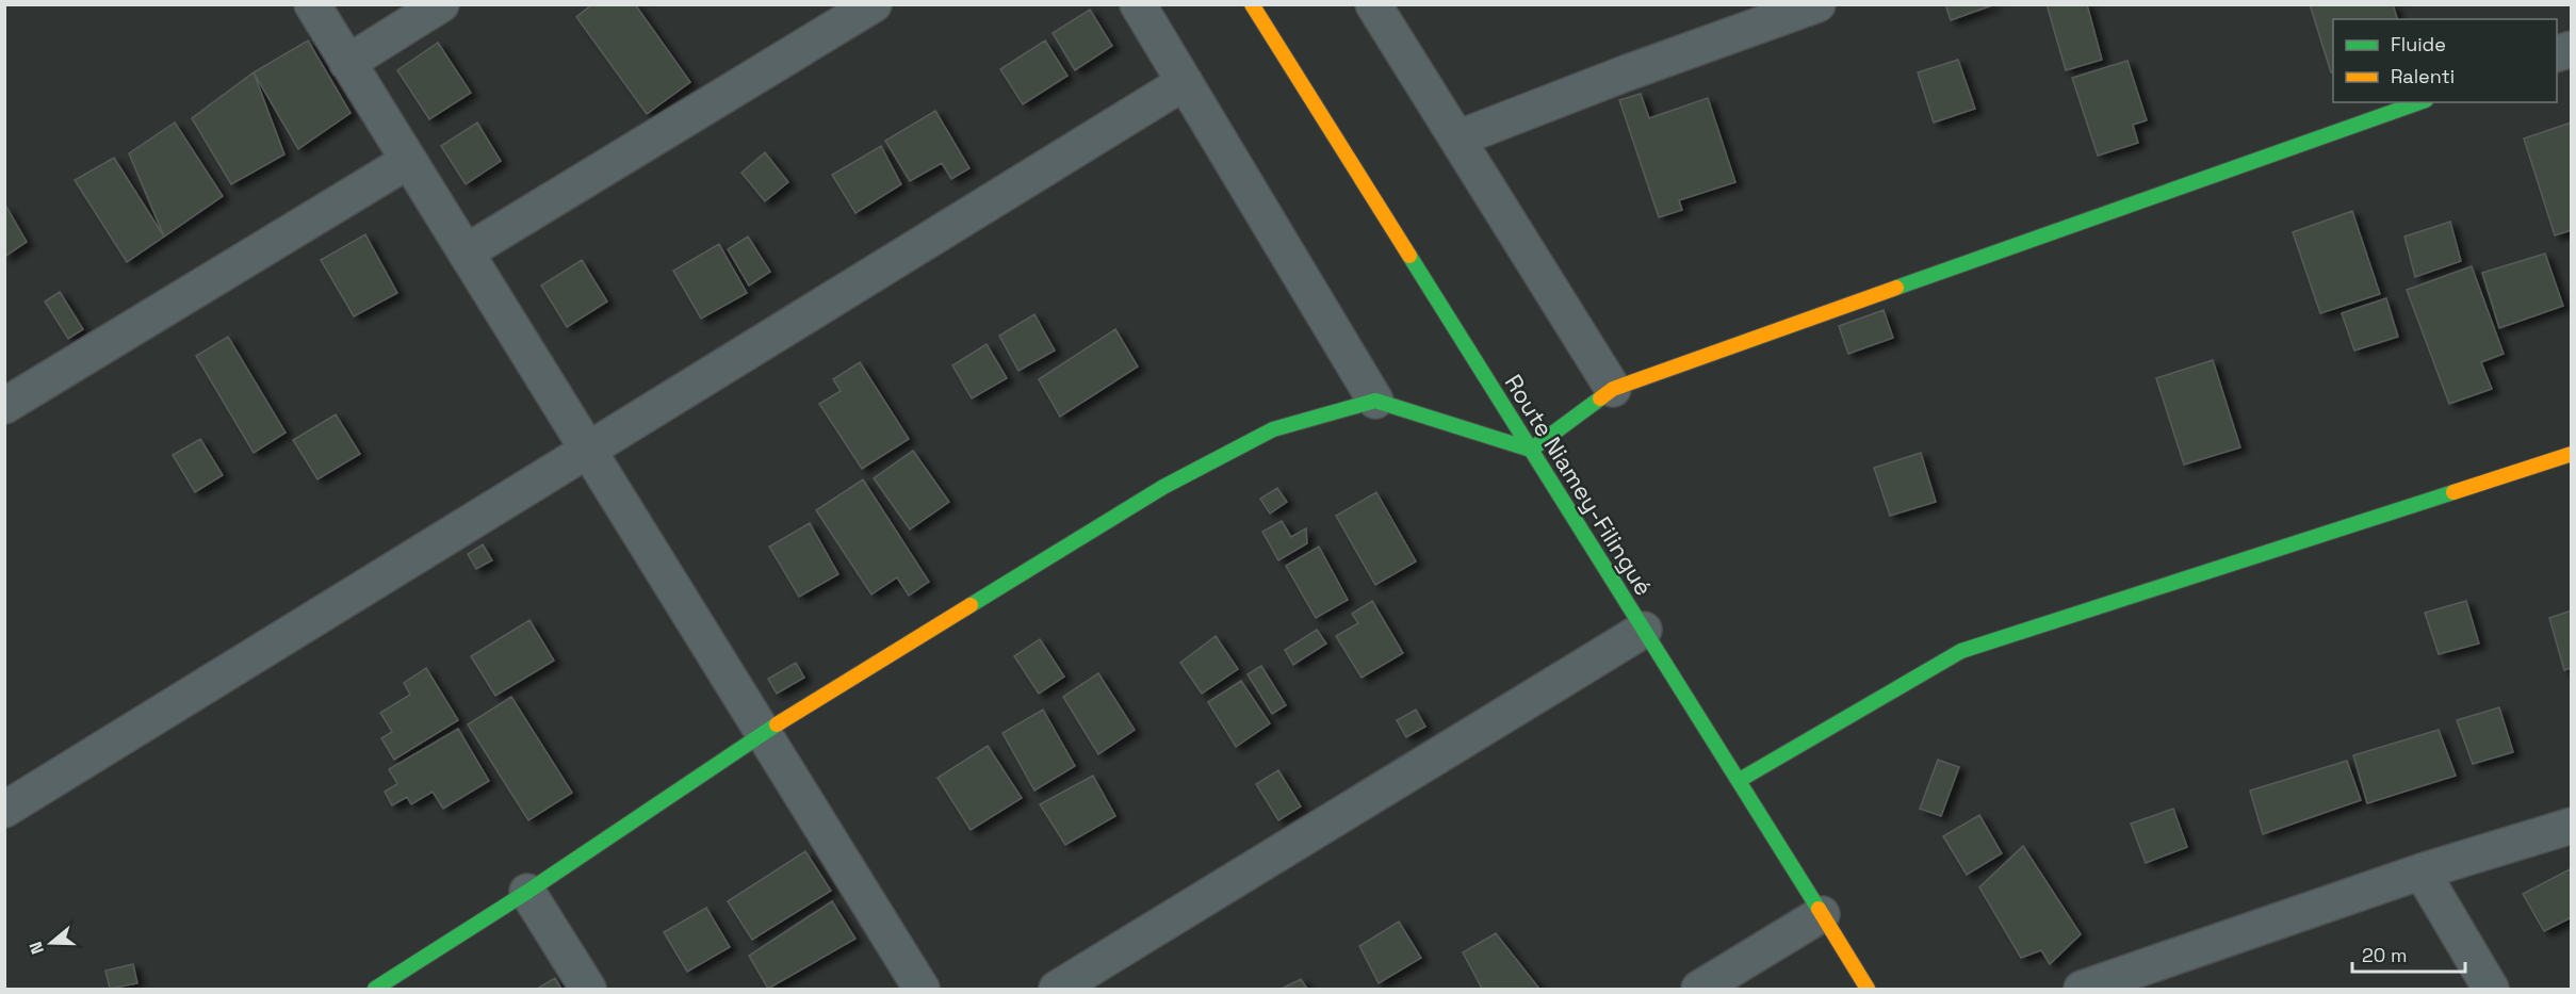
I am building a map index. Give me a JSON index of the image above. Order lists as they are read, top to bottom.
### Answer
{
  "streets": {
    "street": ["Route Niamey-Filingué"]
  },
  "legend": ["Fluide", "Ralenti"],
  "scale_bar": "20 m",
  "north": "left"
}
